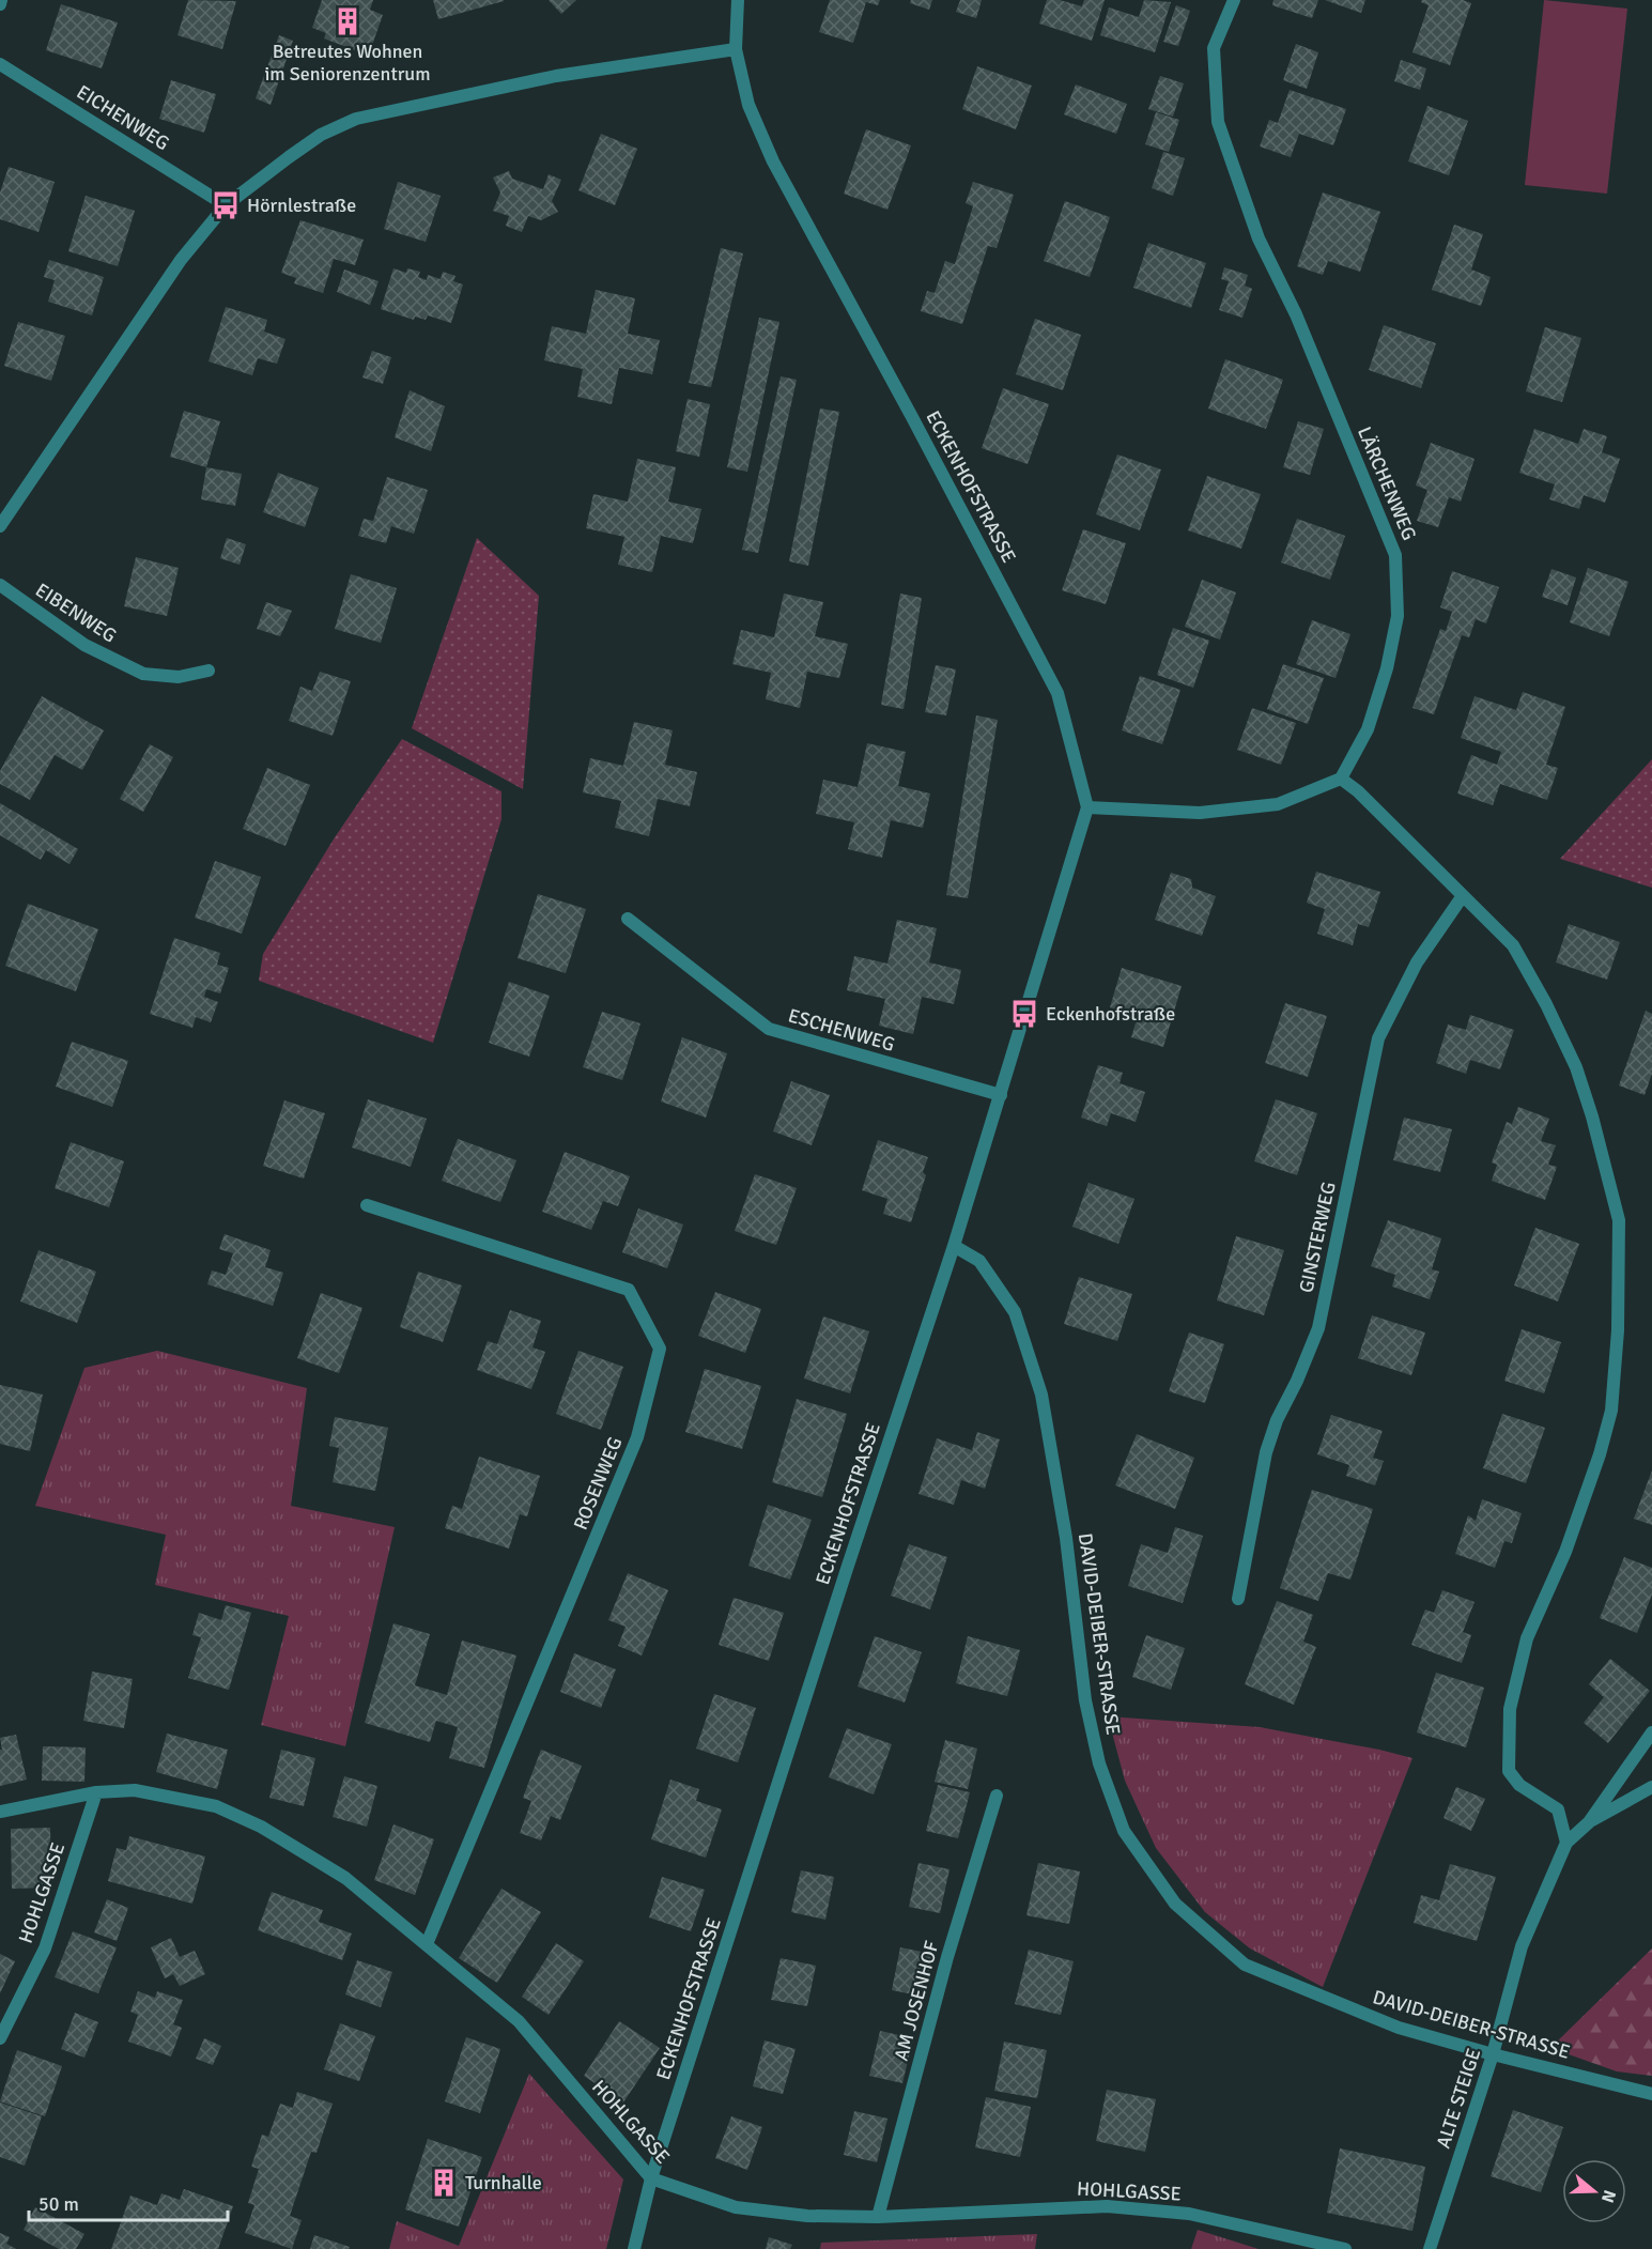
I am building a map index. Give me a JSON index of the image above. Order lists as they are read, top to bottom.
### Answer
{
  "streets": {
    "street": [
      "EICHENWEG",
      "LÄRCHENWEG",
      "ECKENHOFSTRASSE",
      "EIBENWEG",
      "ESCHENWEG",
      "GINSTERWEG",
      "ROSENWEG",
      "DAVID-DEIBER-STRASSE",
      "HOHLGASSE",
      "AM JOSENHOF",
      "ALTE STEIGE"
    ]
  },
  "crossings": [
    ["ECKENHOFSTRASSE", "ESCHENWEG"],
    ["ECKENHOFSTRASSE", "DAVID-DEIBER-STRASSE"],
    ["ECKENHOFSTRASSE", "HOHLGASSE"],
    ["ROSENWEG", "HOHLGASSE"],
    ["DAVID-DEIBER-STRASSE", "ALTE STEIGE"],
    ["HOHLGASSE", "AM JOSENHOF"]
  ],
  "places": {
    "building": ["Betreutes Wohnen im Seniorenzentrum", "Turnhalle"],
    "bus stop": ["Hörnlestraße", "Eckenhofstraße"]
  },
  "scale_bar": "50 m",
  "north": "right"
}
